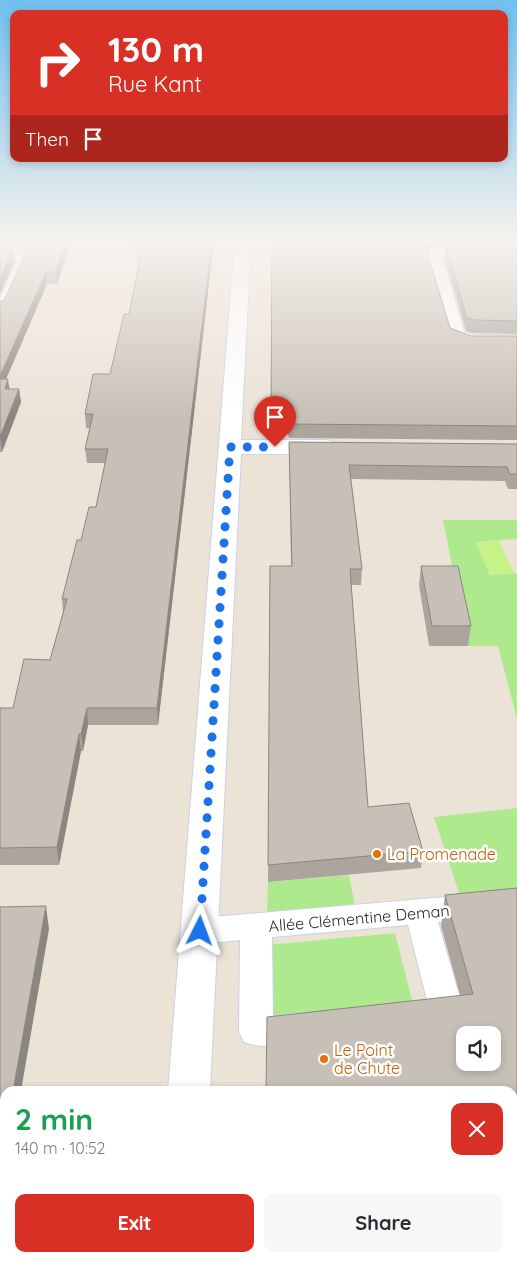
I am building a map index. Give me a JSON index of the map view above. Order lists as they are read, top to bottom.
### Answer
{
  "streets": {
    "street": ["Allée Clémentine Deman"]
  },
  "places": ["La Promenade", "Le Point de Chute"],
  "page": {
    "turn": ["130 m", "Rue Kant"],
    "then": "Then",
    "heading": ["2 min", "140 m · 10:52"],
    "buttons": ["Exit", "Share"]
  }
}
